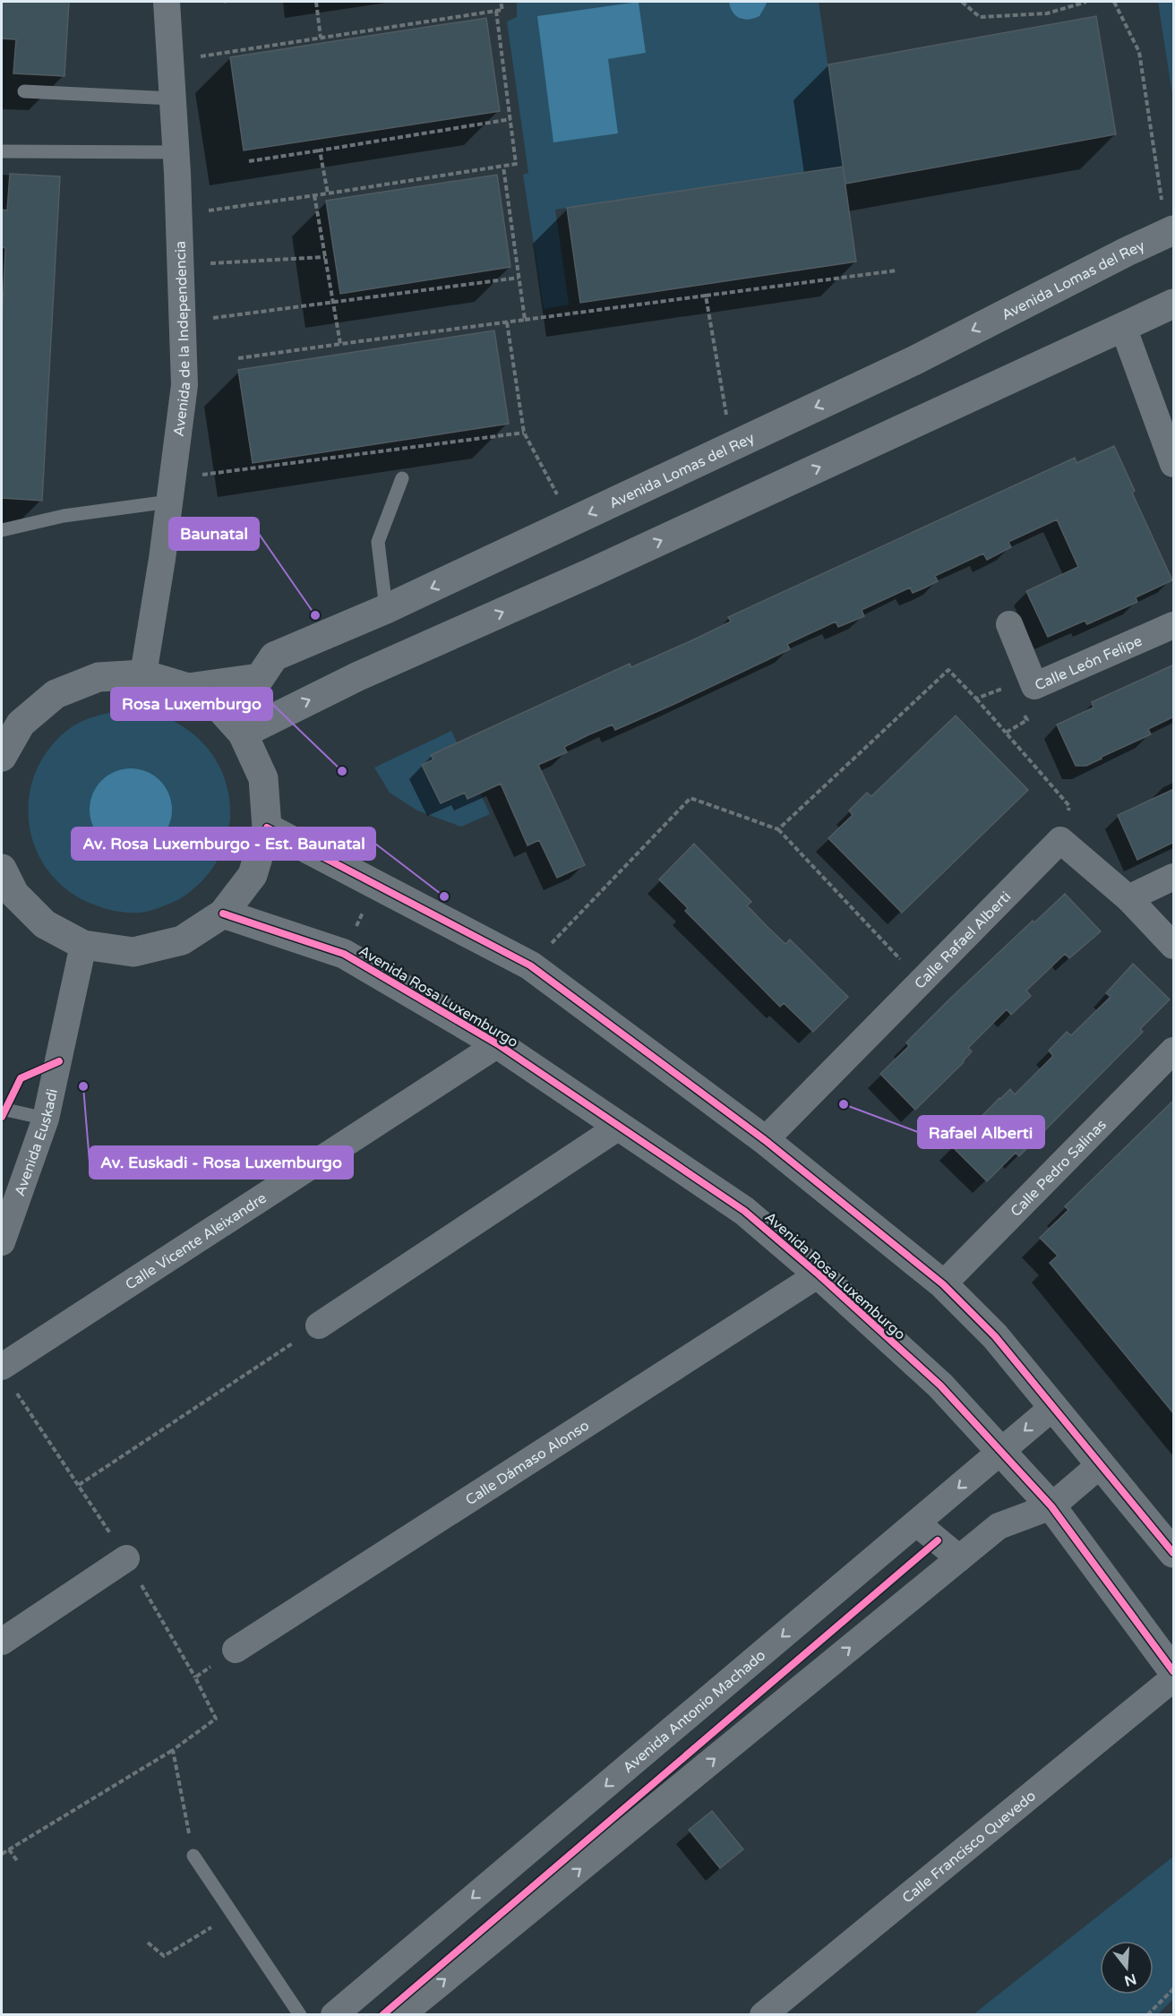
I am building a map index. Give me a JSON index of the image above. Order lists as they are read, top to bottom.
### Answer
{
  "streets": {
    "main road": ["Avenida Lomas del Rey", "Avenida Rosa Luxemburgo"],
    "street": [
      "Avenida de la Independencia",
      "Calle León Felipe",
      "Calle Rafael Alberti",
      "Avenida Euskadi",
      "Calle Pedro Salinas",
      "Calle Vicente Aleixandre",
      "Calle Dámaso Alonso",
      "Avenida Antonio Machado",
      "Calle Francisco Quevedo"
    ]
  },
  "crossings": [
    ["Avenida Rosa Luxemburgo", "Calle Vicente Aleixandre"],
    ["Avenida Rosa Luxemburgo", "Calle Dámaso Alonso"],
    ["Avenida Rosa Luxemburgo", "Avenida Antonio Machado"]
  ],
  "places": [
    "Baunatal",
    "Rosa Luxemburgo",
    "Av. Rosa Luxemburgo - Est. Baunatal",
    "Av. Euskadi - Rosa Luxemburgo",
    "Rafael Alberti"
  ],
  "north": "bottom"
}
